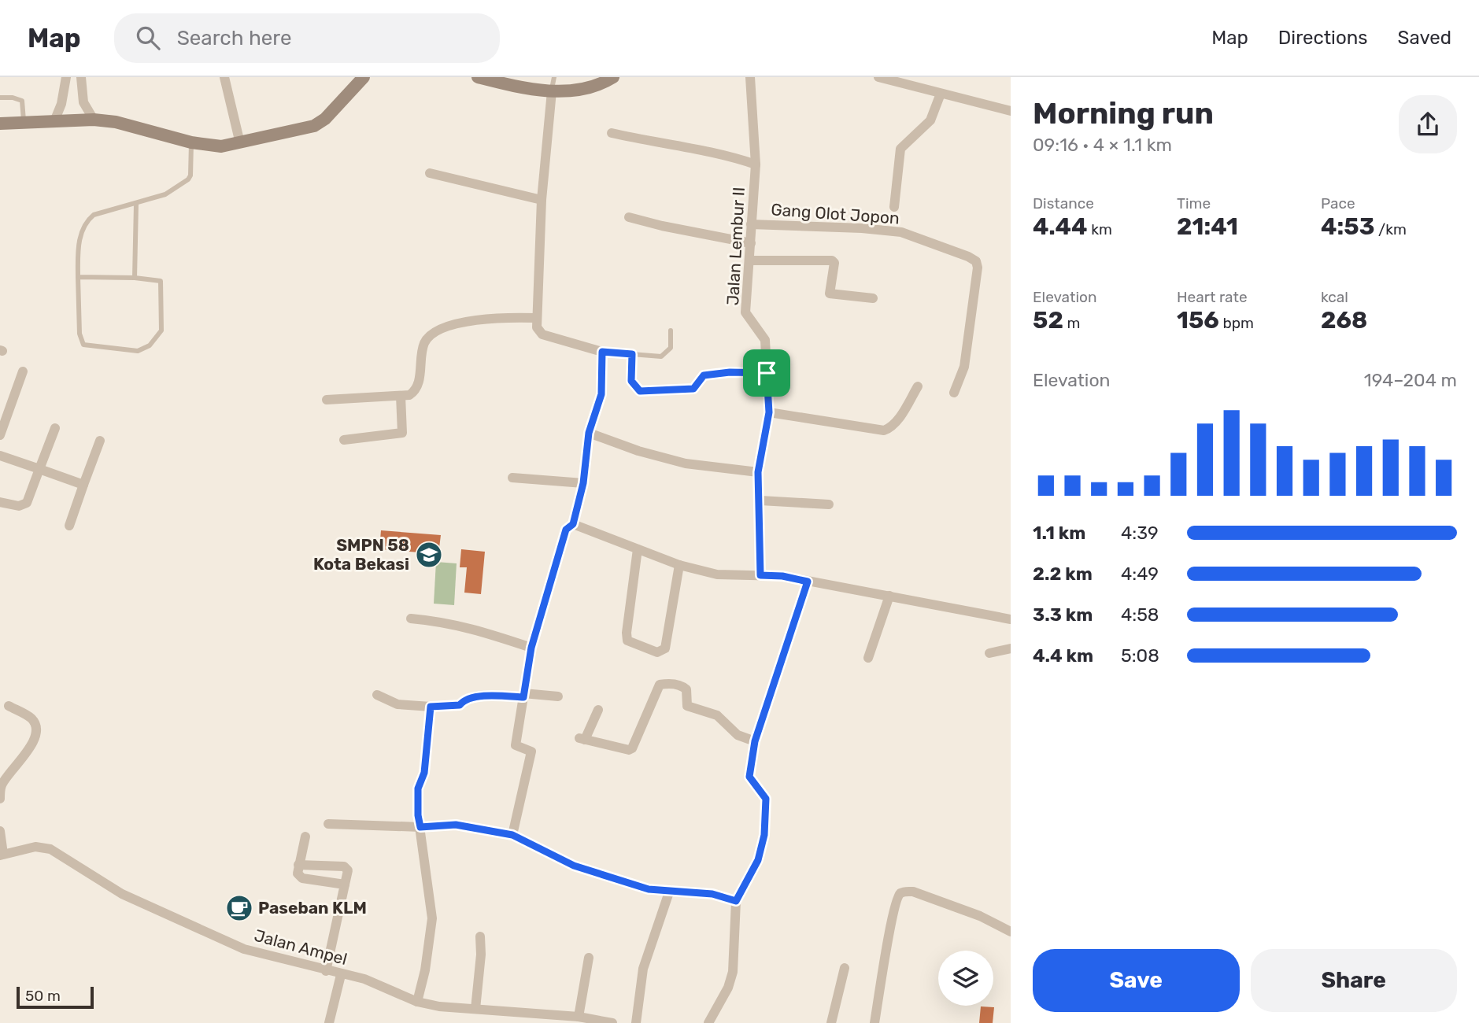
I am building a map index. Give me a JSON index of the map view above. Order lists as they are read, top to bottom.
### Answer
{
  "streets": {
    "street": ["Gang Olot Jopon", "Jalan Lembur II", "Jalan Ampel"]
  },
  "crossings": [
    ["Gang Olot Jopon", "Jalan Lembur II"]
  ],
  "places": {
    "school or university": ["SMPN 58 Kota Bekasi"],
    "cafe": ["Paseban KLM"]
  },
  "scale_bar": "50 m",
  "page": {
    "header": "Map",
    "search": "Search here",
    "nav": ["Map", "Directions", "Saved"],
    "heading": ["Morning run", "09:16 · 4 × 1.1 km"],
    "stats": [
      ["Distance", "4.44 km"],
      ["Time", "21:41"],
      ["Pace", "4:53 /km"],
      ["Elevation", "52 m"],
      ["Heart rate", "156 bpm"],
      ["kcal", "268"]
    ],
    "chart": ["Elevation", "194–204 m"],
    "list": [
      {
        "name": "1.1 km",
        "note": "4:39"
      },
      {
        "name": "2.2 km",
        "note": "4:49"
      },
      {
        "name": "3.3 km",
        "note": "4:58"
      },
      {
        "name": "4.4 km",
        "note": "5:08"
      }
    ],
    "buttons": ["Save", "Share"],
    "scale": "50 m"
  }
}
